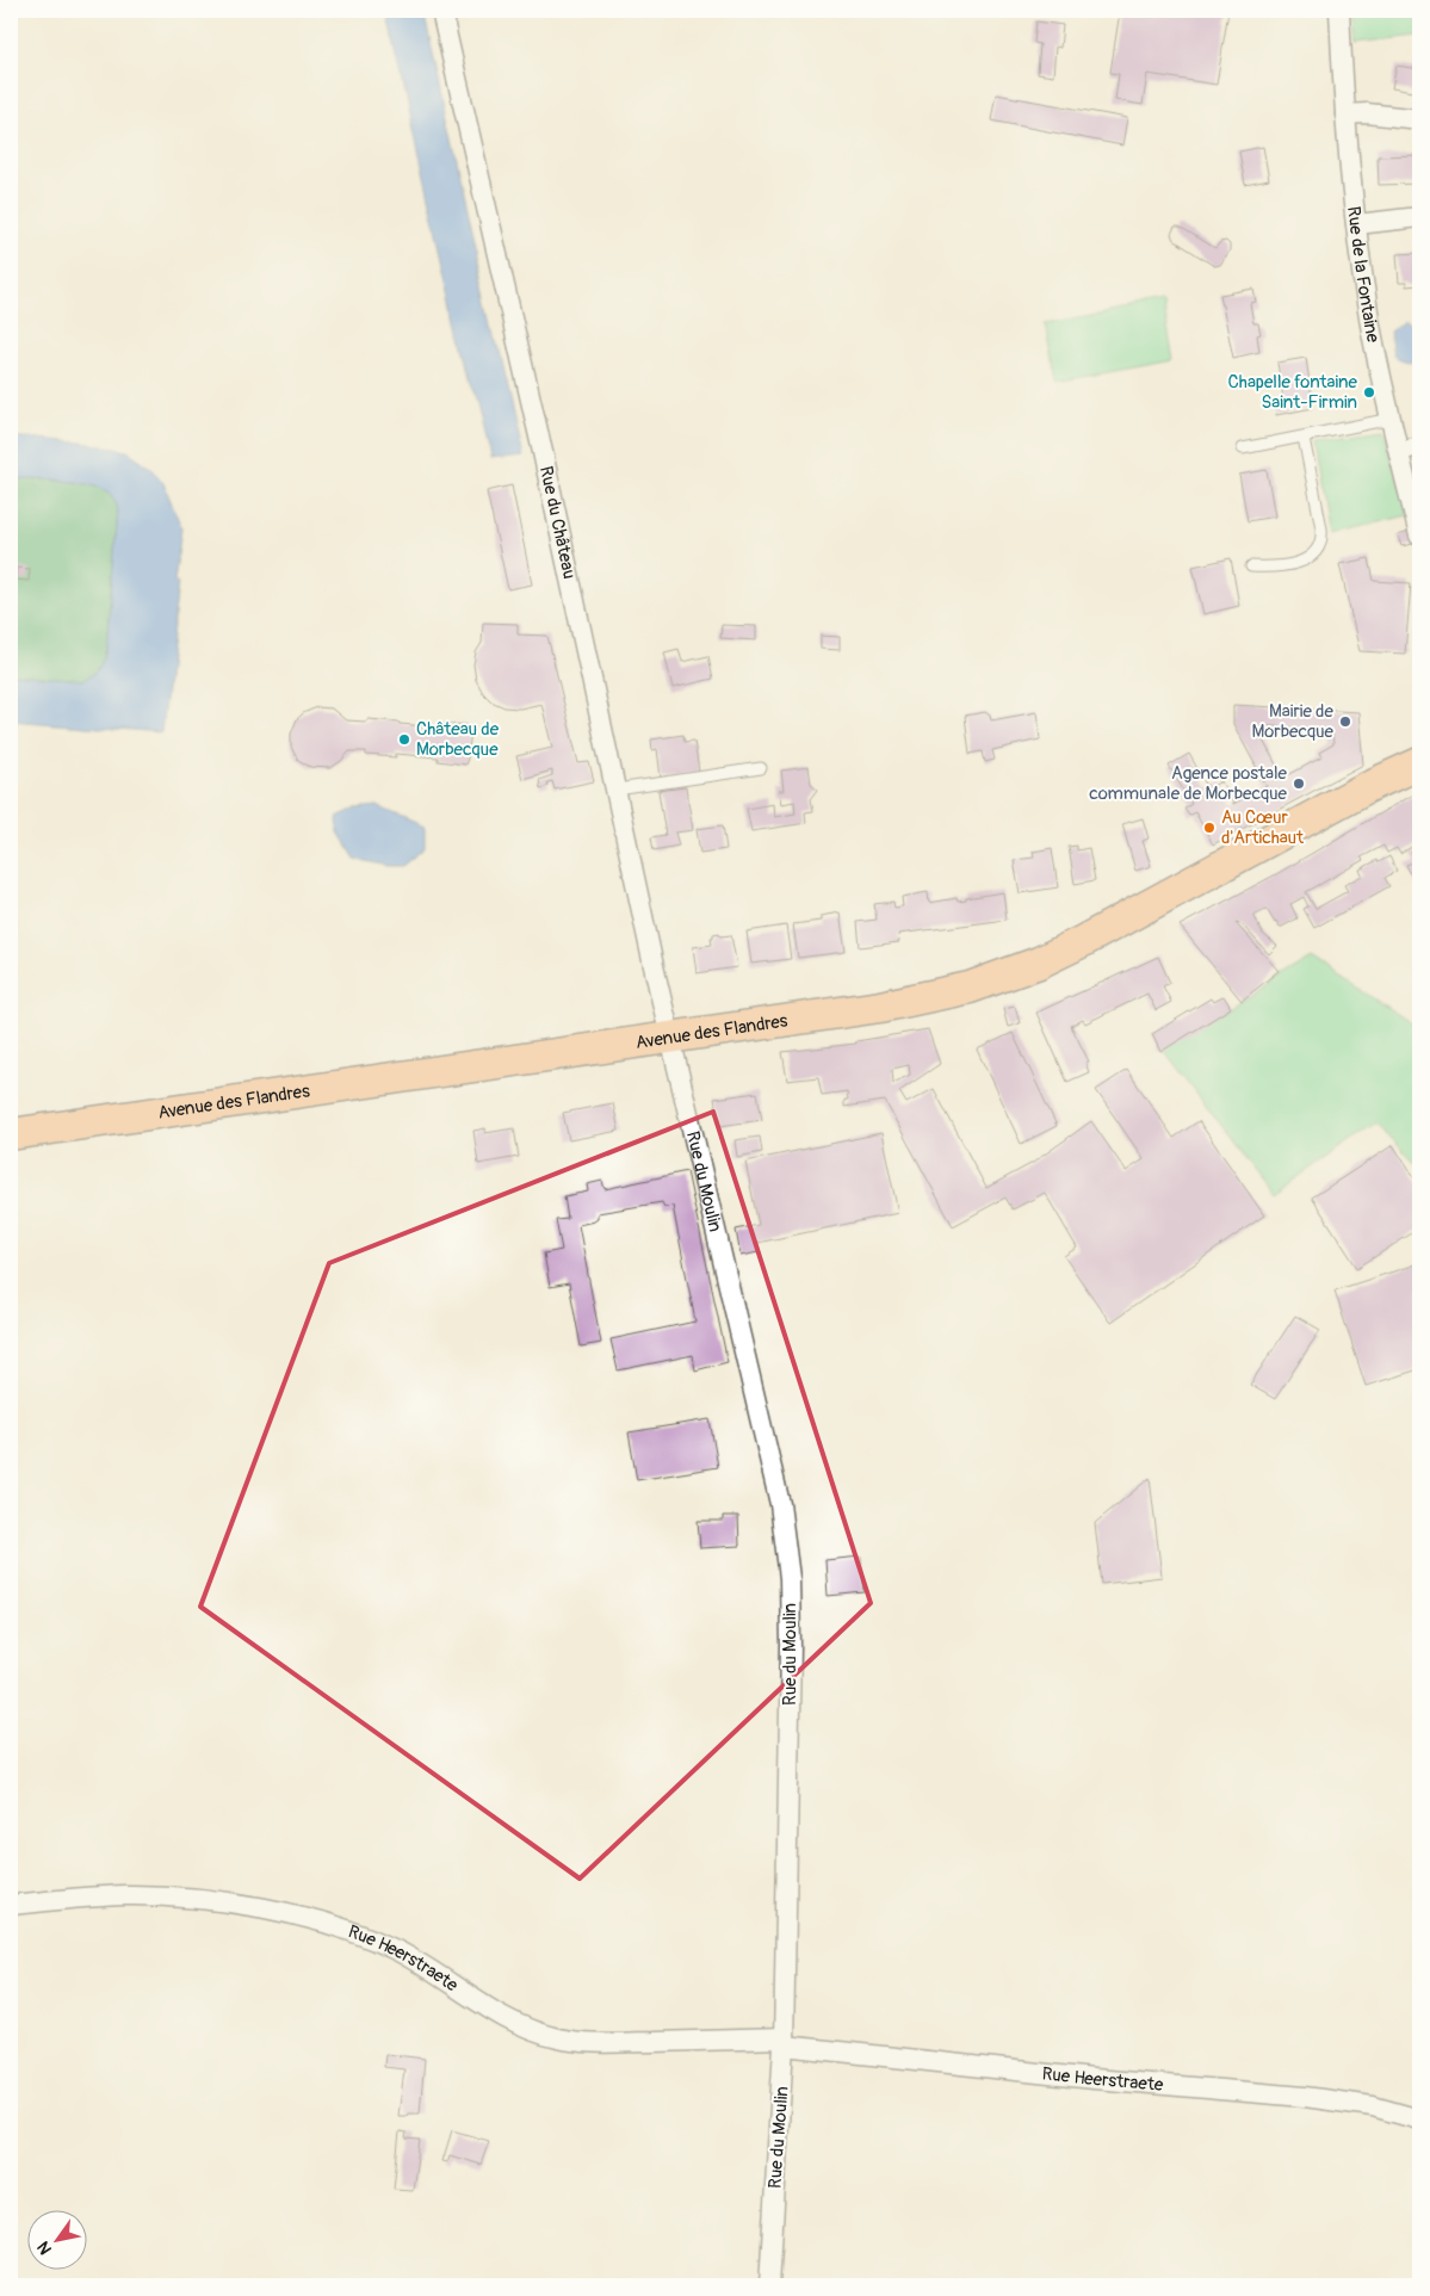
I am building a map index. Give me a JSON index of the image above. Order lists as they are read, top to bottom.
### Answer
{
  "streets": {
    "main road": ["Avenue des Flandres"],
    "street": [
      "Rue de la Fontaine",
      "Rue du Château",
      "Rue du Moulin",
      "Rue Heerstraete"
    ]
  },
  "crossings": [
    ["Rue du Château", "Avenue des Flandres"],
    ["Rue du Château", "Rue du Moulin"],
    ["Avenue des Flandres", "Rue du Moulin"],
    ["Rue du Moulin", "Rue Heerstraete"]
  ],
  "places": [
    "Chapelle fontaine Saint-Firmin",
    "Mairie de Morbecque",
    "Château de Morbecque",
    "Agence postale communale de Morbecque",
    "Au Cœur d'Artichaut"
  ],
  "north": "bottom left"
}
